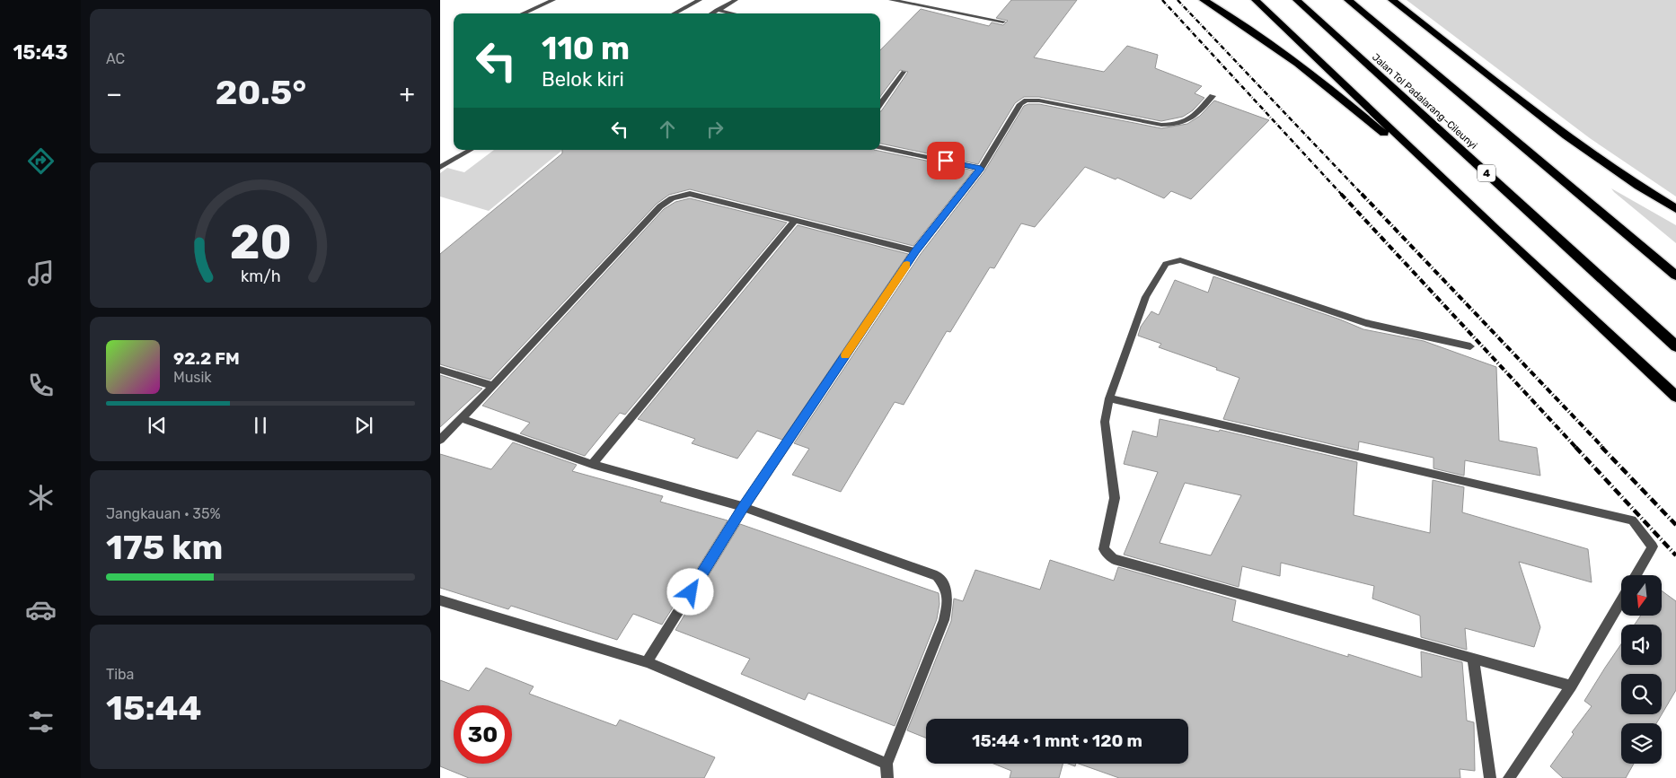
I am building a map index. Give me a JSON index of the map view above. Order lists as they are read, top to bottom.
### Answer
{
  "streets": {
    "highway": ["Jalan Tol Padalarang–Cileunyi", "4"]
  },
  "north": "bottom",
  "page": {
    "tabs": "15:43",
    "tile": [
      "AC",
      ["Jangkauan · 35%", "175 km"],
      ["Tiba", "15:44"]
    ],
    "turn": ["110 m", "Belok kiri"],
    "heat": ["−", "20.5°", "+"],
    "song": ["92.2 FM", "Musik"],
    "limit": "30",
    "trip": "15:44 · 1 mnt · 120 m",
    "gauge": ["20", "km/h"]
  }
}
